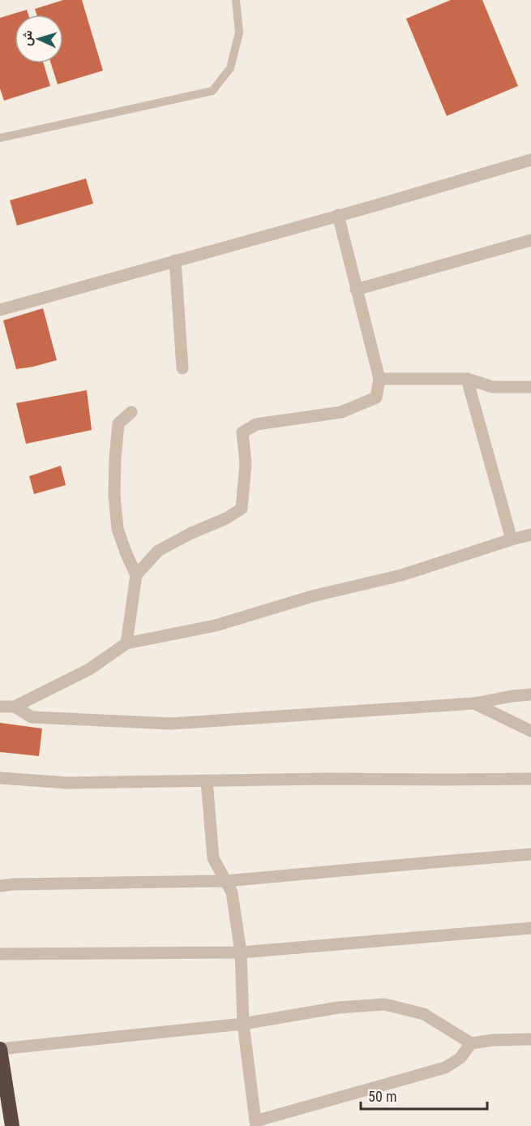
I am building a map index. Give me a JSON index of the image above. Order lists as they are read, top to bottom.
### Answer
{
  "scale_bar": "50 m",
  "north": "left"
}
